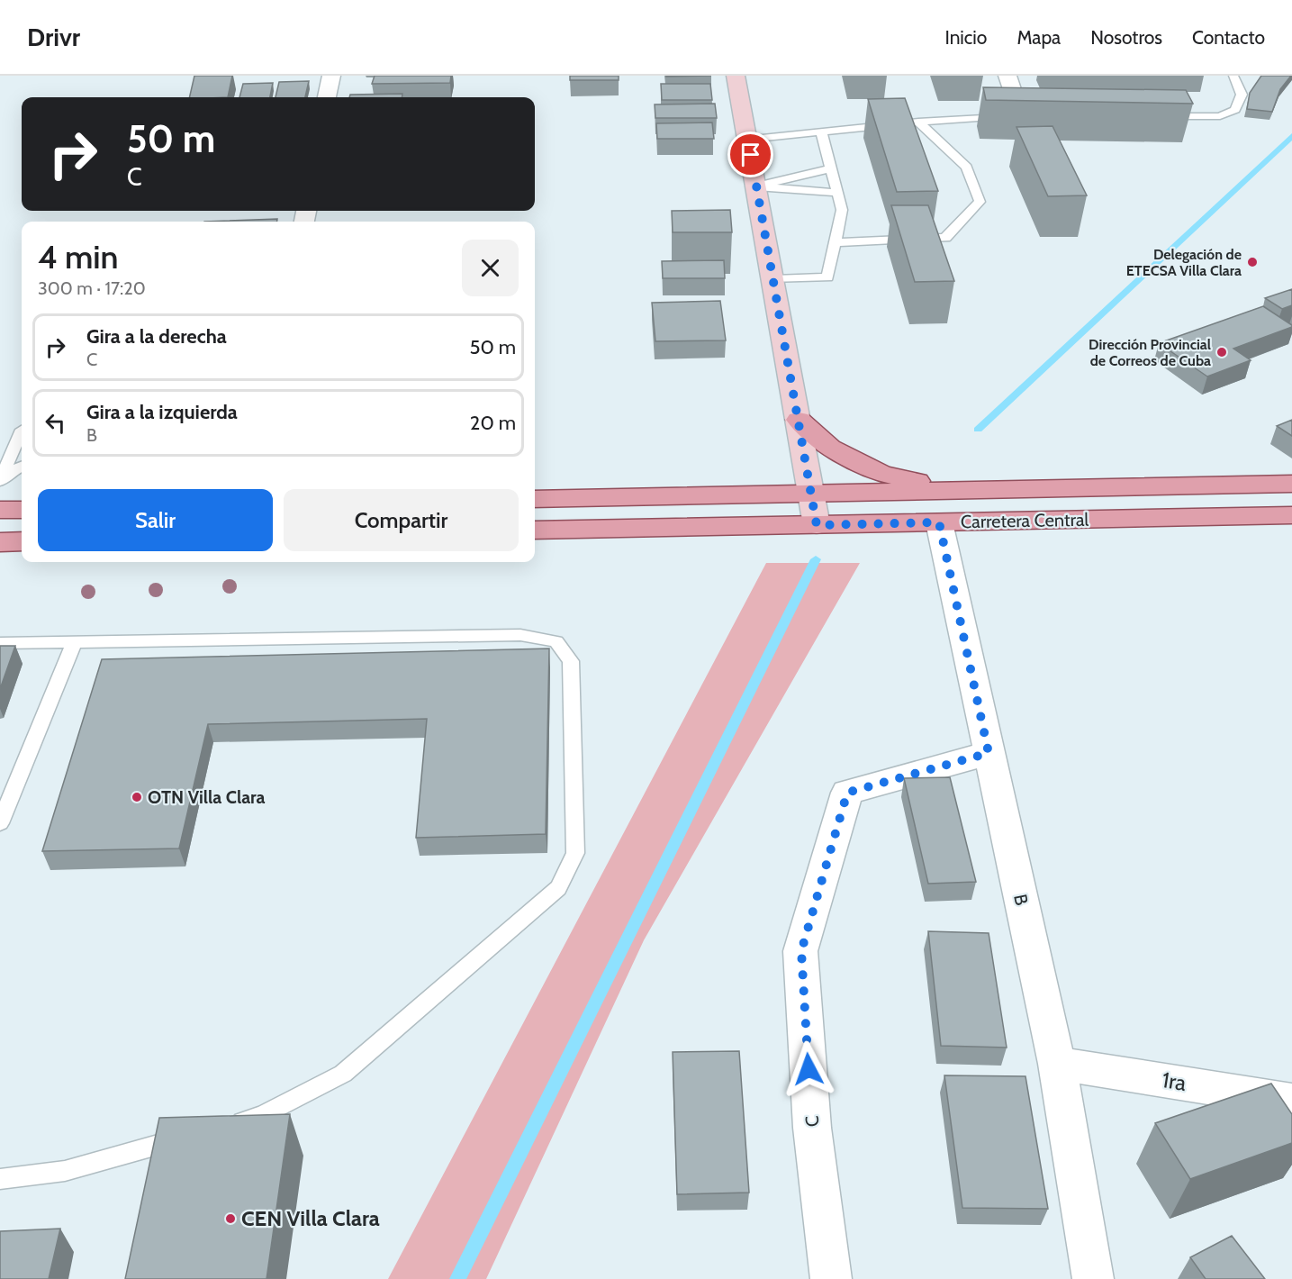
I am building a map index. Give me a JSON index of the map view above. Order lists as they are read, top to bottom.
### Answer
{
  "streets": {
    "main road": ["Carretera Central"],
    "street": ["B", "1ra", "C"]
  },
  "crossings": [
    ["Carretera Central", "B"],
    ["B", "1ra"],
    ["B", "C"]
  ],
  "places": [
    "Delegación de ETECSA Villa Clara",
    "Dirección Provincial de Correos de Cuba",
    "OTN Villa Clara",
    "CEN Villa Clara"
  ],
  "page": {
    "header": "Drivr",
    "nav": [
      "Inicio",
      "Mapa",
      "Nosotros",
      "Contacto"
    ],
    "turn": ["50 m", "C"],
    "heading": ["4 min", "300 m · 17:20"],
    "list": [
      {
        "name": "Gira a la derecha",
        "note": "C",
        "value": "50 m"
      },
      {
        "name": "Gira a la izquierda",
        "note": "B",
        "value": "20 m"
      }
    ],
    "buttons": ["Salir", "Compartir"]
  }
}
